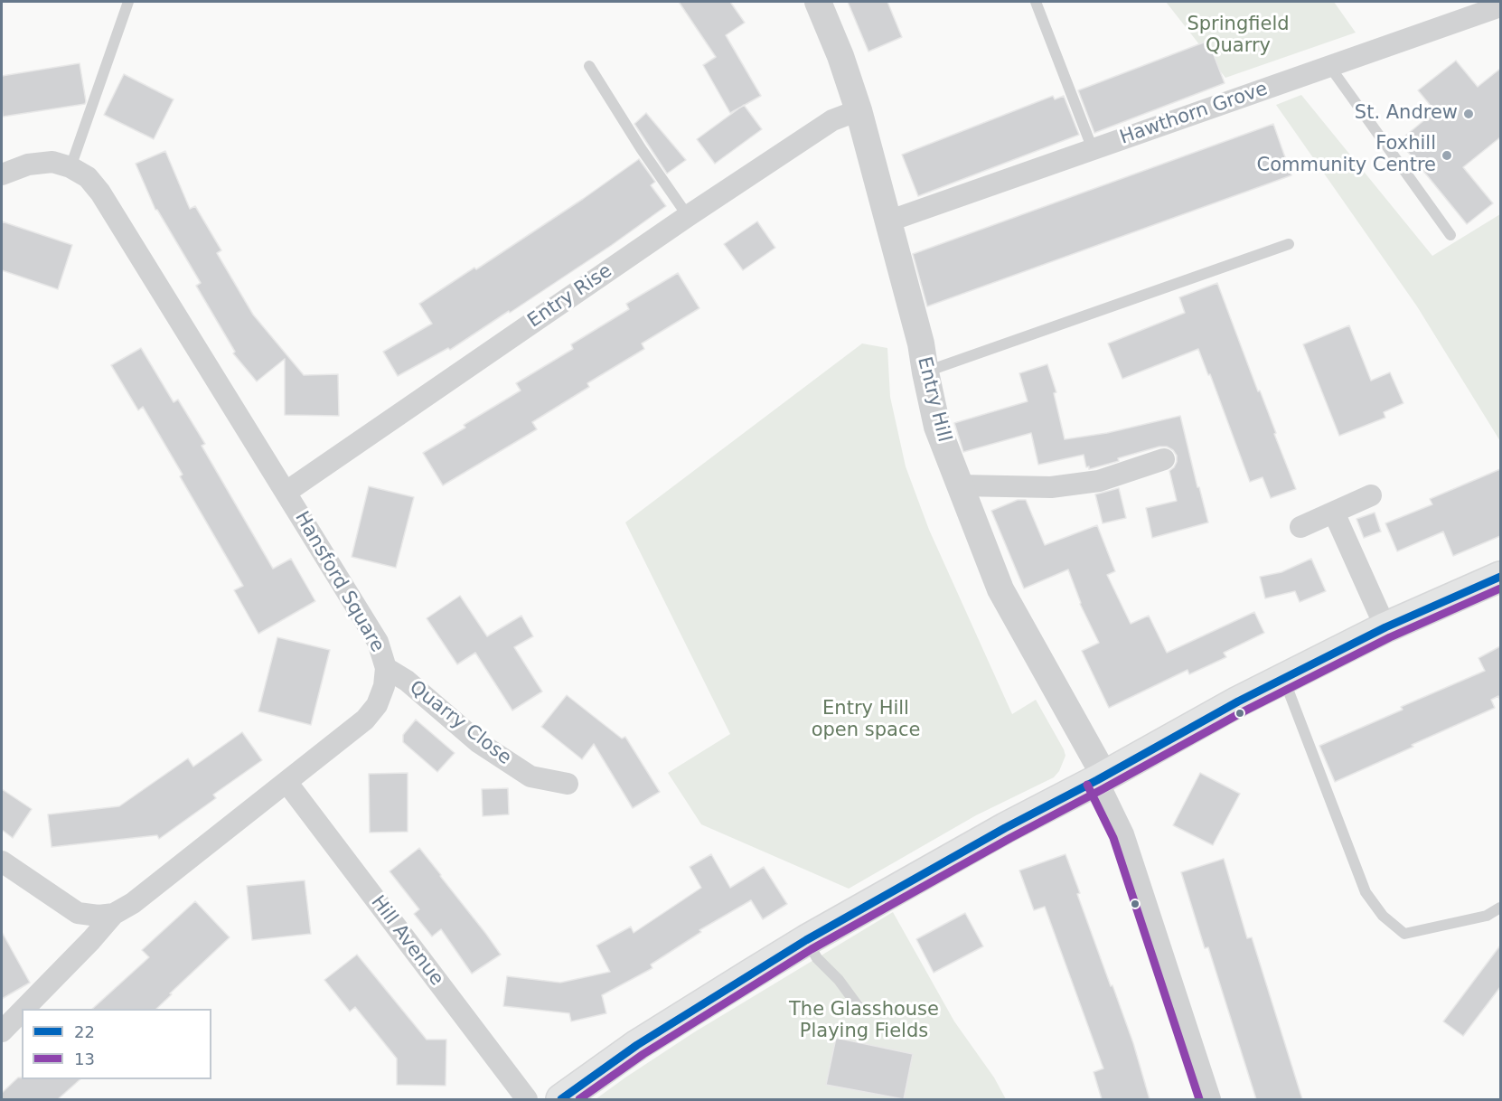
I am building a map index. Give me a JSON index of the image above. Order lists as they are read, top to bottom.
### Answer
{
  "streets": {
    "street": [
      "Hawthorn Grove",
      "Entry Rise",
      "Entry Hill",
      "Hansford Square",
      "Quarry Close",
      "Hill Avenue"
    ]
  },
  "crossings": [
    ["Hawthorn Grove", "Entry Hill"],
    ["Entry Rise", "Entry Hill"],
    ["Entry Rise", "Hansford Square"],
    ["Hansford Square", "Quarry Close"],
    ["Hansford Square", "Hill Avenue"]
  ],
  "parks": ["Springfield Quarry", "Entry Hill open space", "The Glasshouse Playing Fields"],
  "places": ["St. Andrew", "Foxhill Community Centre"],
  "lines": ["transit line 22", "transit line 13"],
  "legend": ["22", "13"]
}
